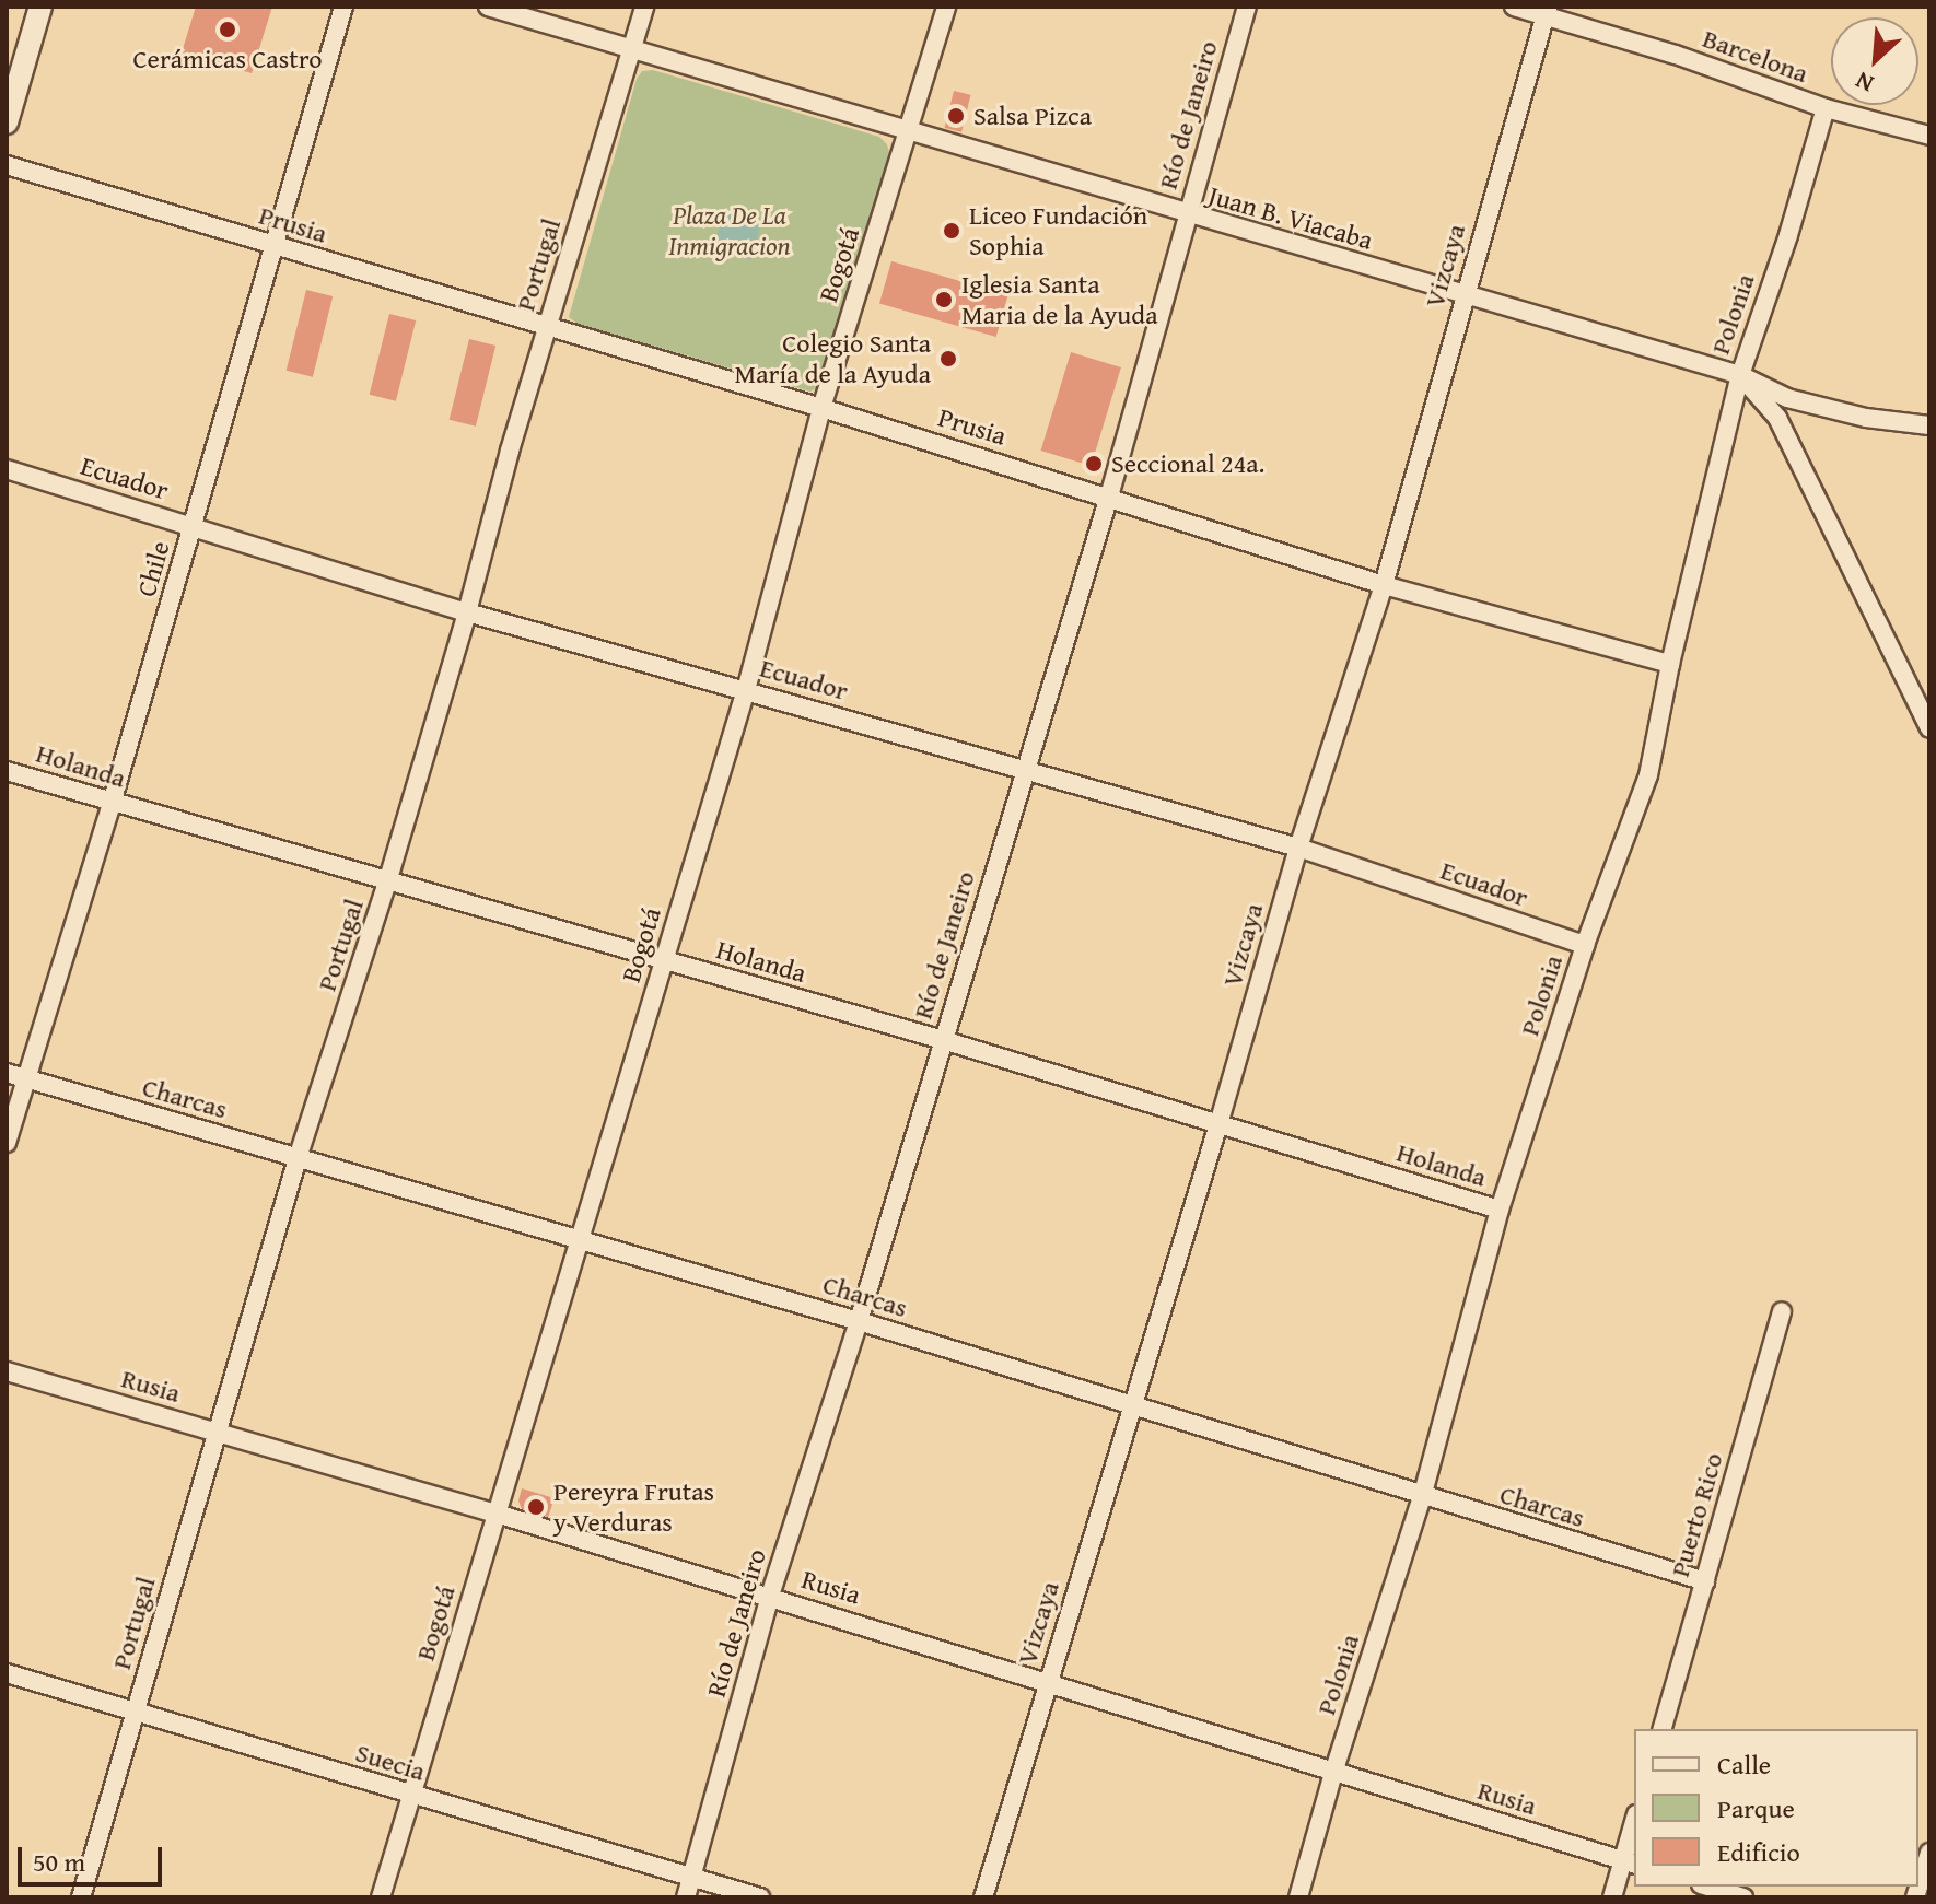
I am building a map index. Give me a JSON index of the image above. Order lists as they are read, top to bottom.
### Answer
{
  "streets": {
    "street": [
      "Barcelona",
      "Río de Janeiro",
      "Juan B. Viacaba",
      "Prusia",
      "Portugal",
      "Bogotá",
      "Vizcaya",
      "Polonia",
      "Ecuador",
      "Chile",
      "Holanda",
      "Charcas",
      "Rusia",
      "Puerto Rico",
      "Suecia"
    ]
  },
  "crossings": [
    ["Barcelona", "Vizcaya"],
    ["Barcelona", "Polonia"],
    ["Río de Janeiro", "Juan B. Viacaba"],
    ["Río de Janeiro", "Prusia"],
    ["Río de Janeiro", "Ecuador"],
    ["Río de Janeiro", "Holanda"],
    ["Río de Janeiro", "Charcas"],
    ["Río de Janeiro", "Rusia"],
    ["Río de Janeiro", "Suecia"],
    ["Juan B. Viacaba", "Portugal"],
    ["Juan B. Viacaba", "Bogotá"],
    ["Juan B. Viacaba", "Vizcaya"],
    ["Juan B. Viacaba", "Polonia"],
    ["Prusia", "Portugal"],
    ["Prusia", "Bogotá"],
    ["Prusia", "Vizcaya"],
    ["Prusia", "Polonia"],
    ["Prusia", "Chile"],
    ["Portugal", "Ecuador"],
    ["Portugal", "Holanda"],
    ["Portugal", "Charcas"],
    ["Portugal", "Rusia"],
    ["Portugal", "Suecia"],
    ["Bogotá", "Ecuador"],
    ["Bogotá", "Holanda"],
    ["Bogotá", "Charcas"],
    ["Bogotá", "Rusia"],
    ["Bogotá", "Suecia"],
    ["Vizcaya", "Ecuador"],
    ["Vizcaya", "Holanda"],
    ["Vizcaya", "Charcas"],
    ["Vizcaya", "Rusia"],
    ["Polonia", "Ecuador"],
    ["Polonia", "Holanda"],
    ["Polonia", "Charcas"],
    ["Polonia", "Rusia"],
    ["Ecuador", "Chile"],
    ["Chile", "Holanda"],
    ["Chile", "Charcas"],
    ["Charcas", "Puerto Rico"]
  ],
  "parks": ["Plaza De La Inmigracion"],
  "places": [
    "Cerámicas Castro",
    "Salsa Pizca",
    "Liceo Fundación Sophia",
    "Iglesia Santa Maria de la Ayuda",
    "Colegio Santa María de la Ayuda",
    "Seccional 24a.",
    "Pereyra Frutas y Verduras"
  ],
  "legend": ["Calle", "Parque", "Edificio"],
  "scale_bar": "50 m",
  "north": "bottom left"
}
